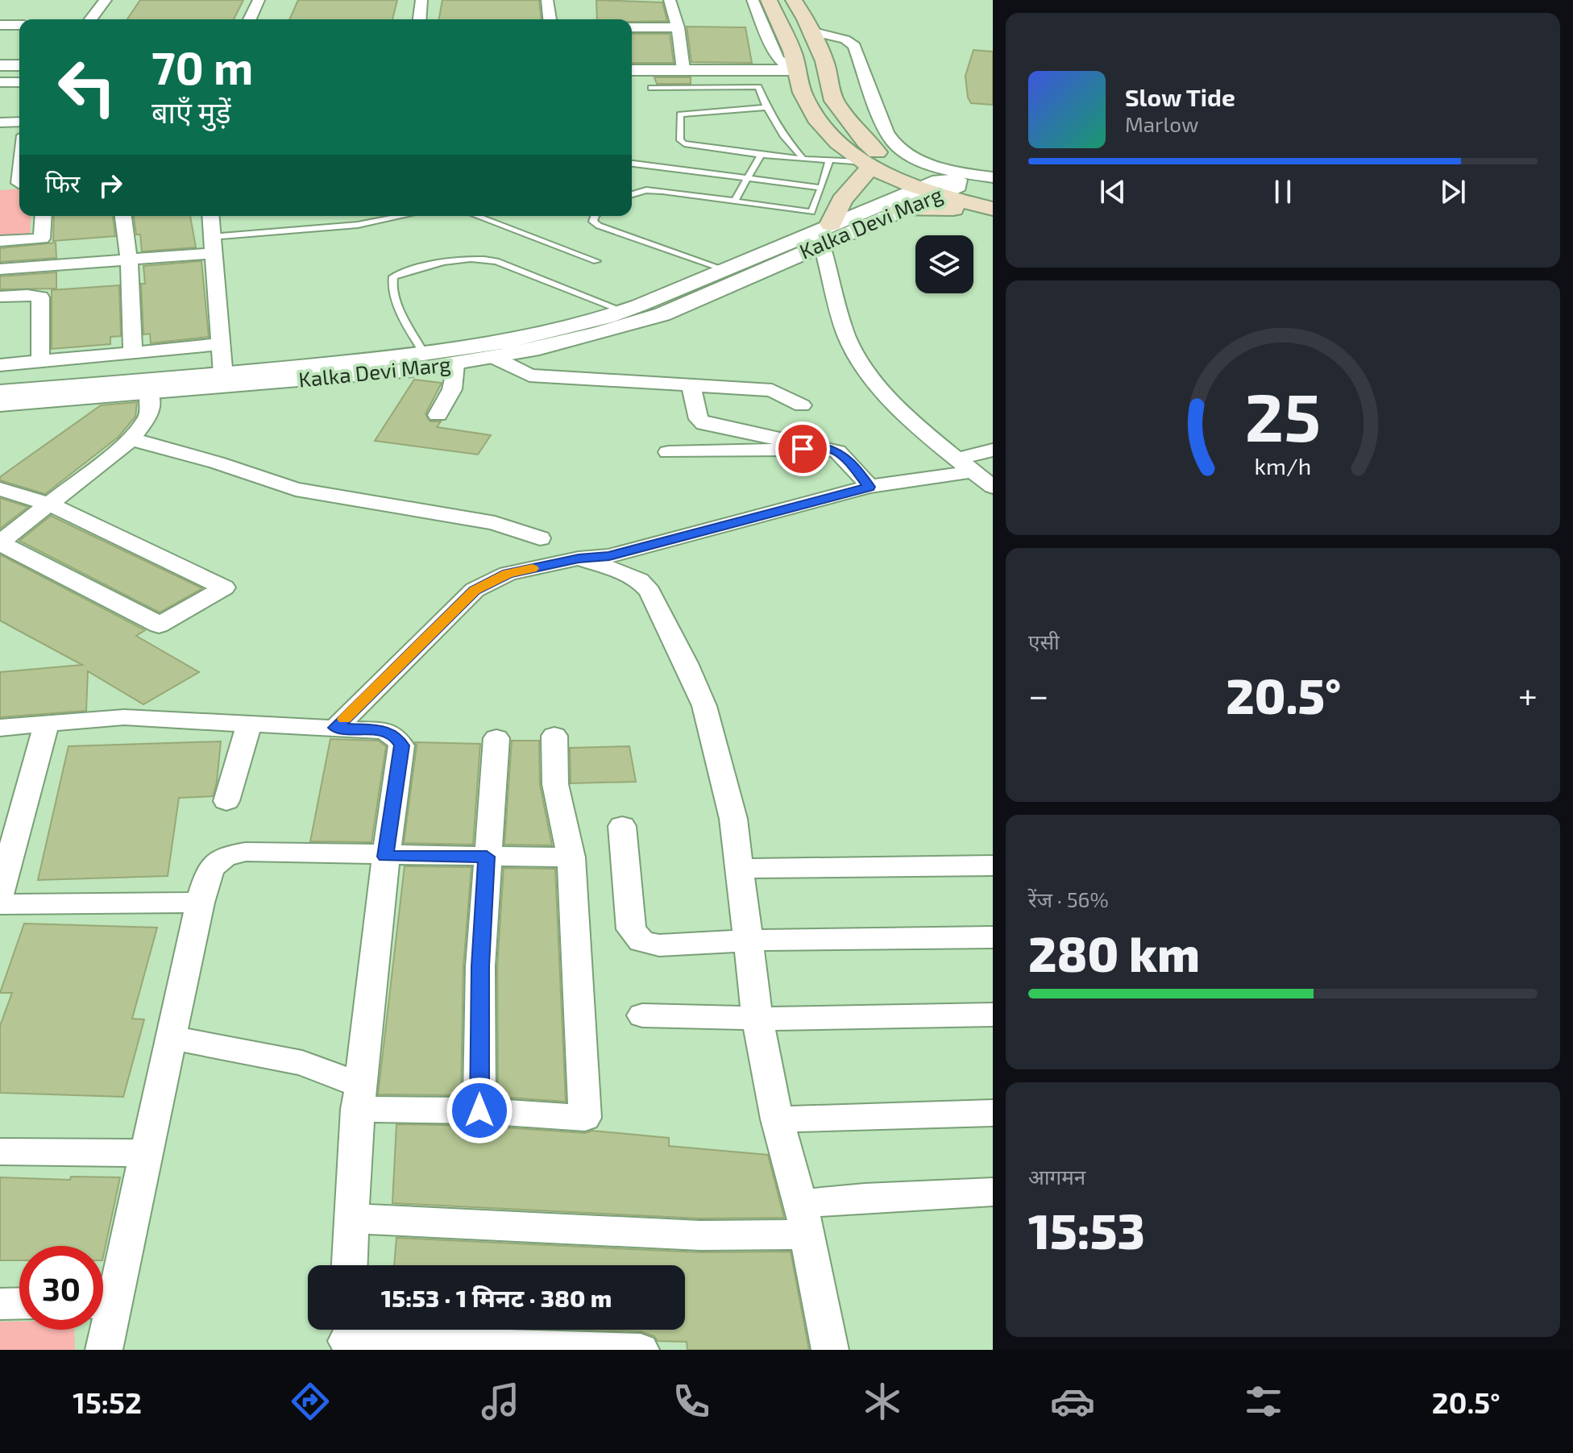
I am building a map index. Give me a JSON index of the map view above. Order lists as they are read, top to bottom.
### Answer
{
  "streets": {
    "street": ["Kalka Devi Marg"]
  },
  "page": {
    "turn": ["70 m", "बाएँ मुड़ें"],
    "song": ["Slow Tide", "Marlow"],
    "then": "फिर",
    "tile": [
      "एसी",
      ["रेंज · 56%", "280 km"],
      ["आगमन", "15:53"]
    ],
    "heat": ["−", "20.5°", "+"],
    "limit": "30",
    "trip": "15:53 · 1 मिनट · 380 m",
    "tabs": ["15:52", "20.5°"],
    "gauge": ["25", "km/h"]
  }
}
